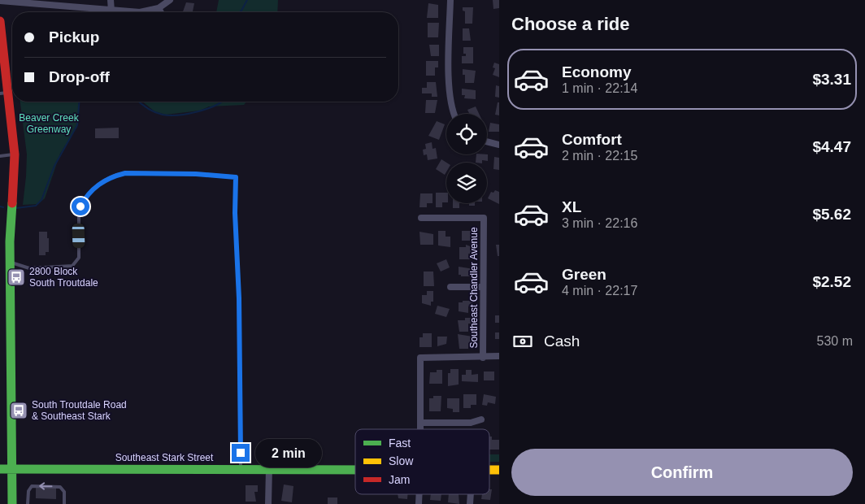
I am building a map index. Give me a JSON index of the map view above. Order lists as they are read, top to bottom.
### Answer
{
  "streets": {
    "main road": ["Southeast Stark Street"],
    "street": ["Southeast Chandler Avenue"]
  },
  "parks": ["Beaver Creek Greenway"],
  "places": {
    "bus stop": ["2800 Block South Troutdale", "South Troutdale Road & Southeast Stark"]
  },
  "legend": ["Fast", "Slow", "Jam"],
  "page": {
    "heading": "Choose a ride",
    "banner": ["Pickup", "Drop-off"],
    "list": [
      {
        "name": "Economy",
        "note": "1 min · 22:14",
        "value": "$3.31"
      },
      {
        "name": "Comfort",
        "note": "2 min · 22:15",
        "value": "$4.47"
      },
      {
        "name": "XL",
        "note": "3 min · 22:16",
        "value": "$5.62"
      },
      {
        "name": "Green",
        "note": "4 min · 22:17",
        "value": "$2.52"
      }
    ],
    "pay": ["Cash", "530 m"],
    "bubble": "2 min",
    "buttons": "Confirm"
  }
}
